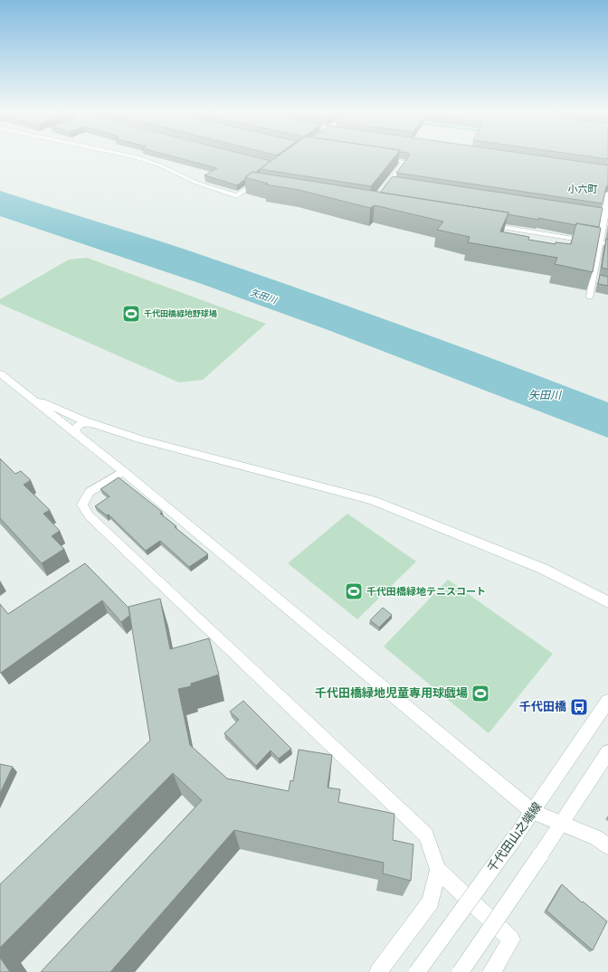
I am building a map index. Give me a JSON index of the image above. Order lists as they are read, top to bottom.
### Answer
{
  "streets": {
    "street": ["千代田山之端線"]
  },
  "districts": ["小六町"],
  "water": ["矢田川"],
  "places": {
    "sports": ["千代田橋緑地野球場", "千代田橋緑地テニスコート", "千代田橋緑地児童専用球戯場"],
    "bus stop": ["千代田橋"]
  }
}
